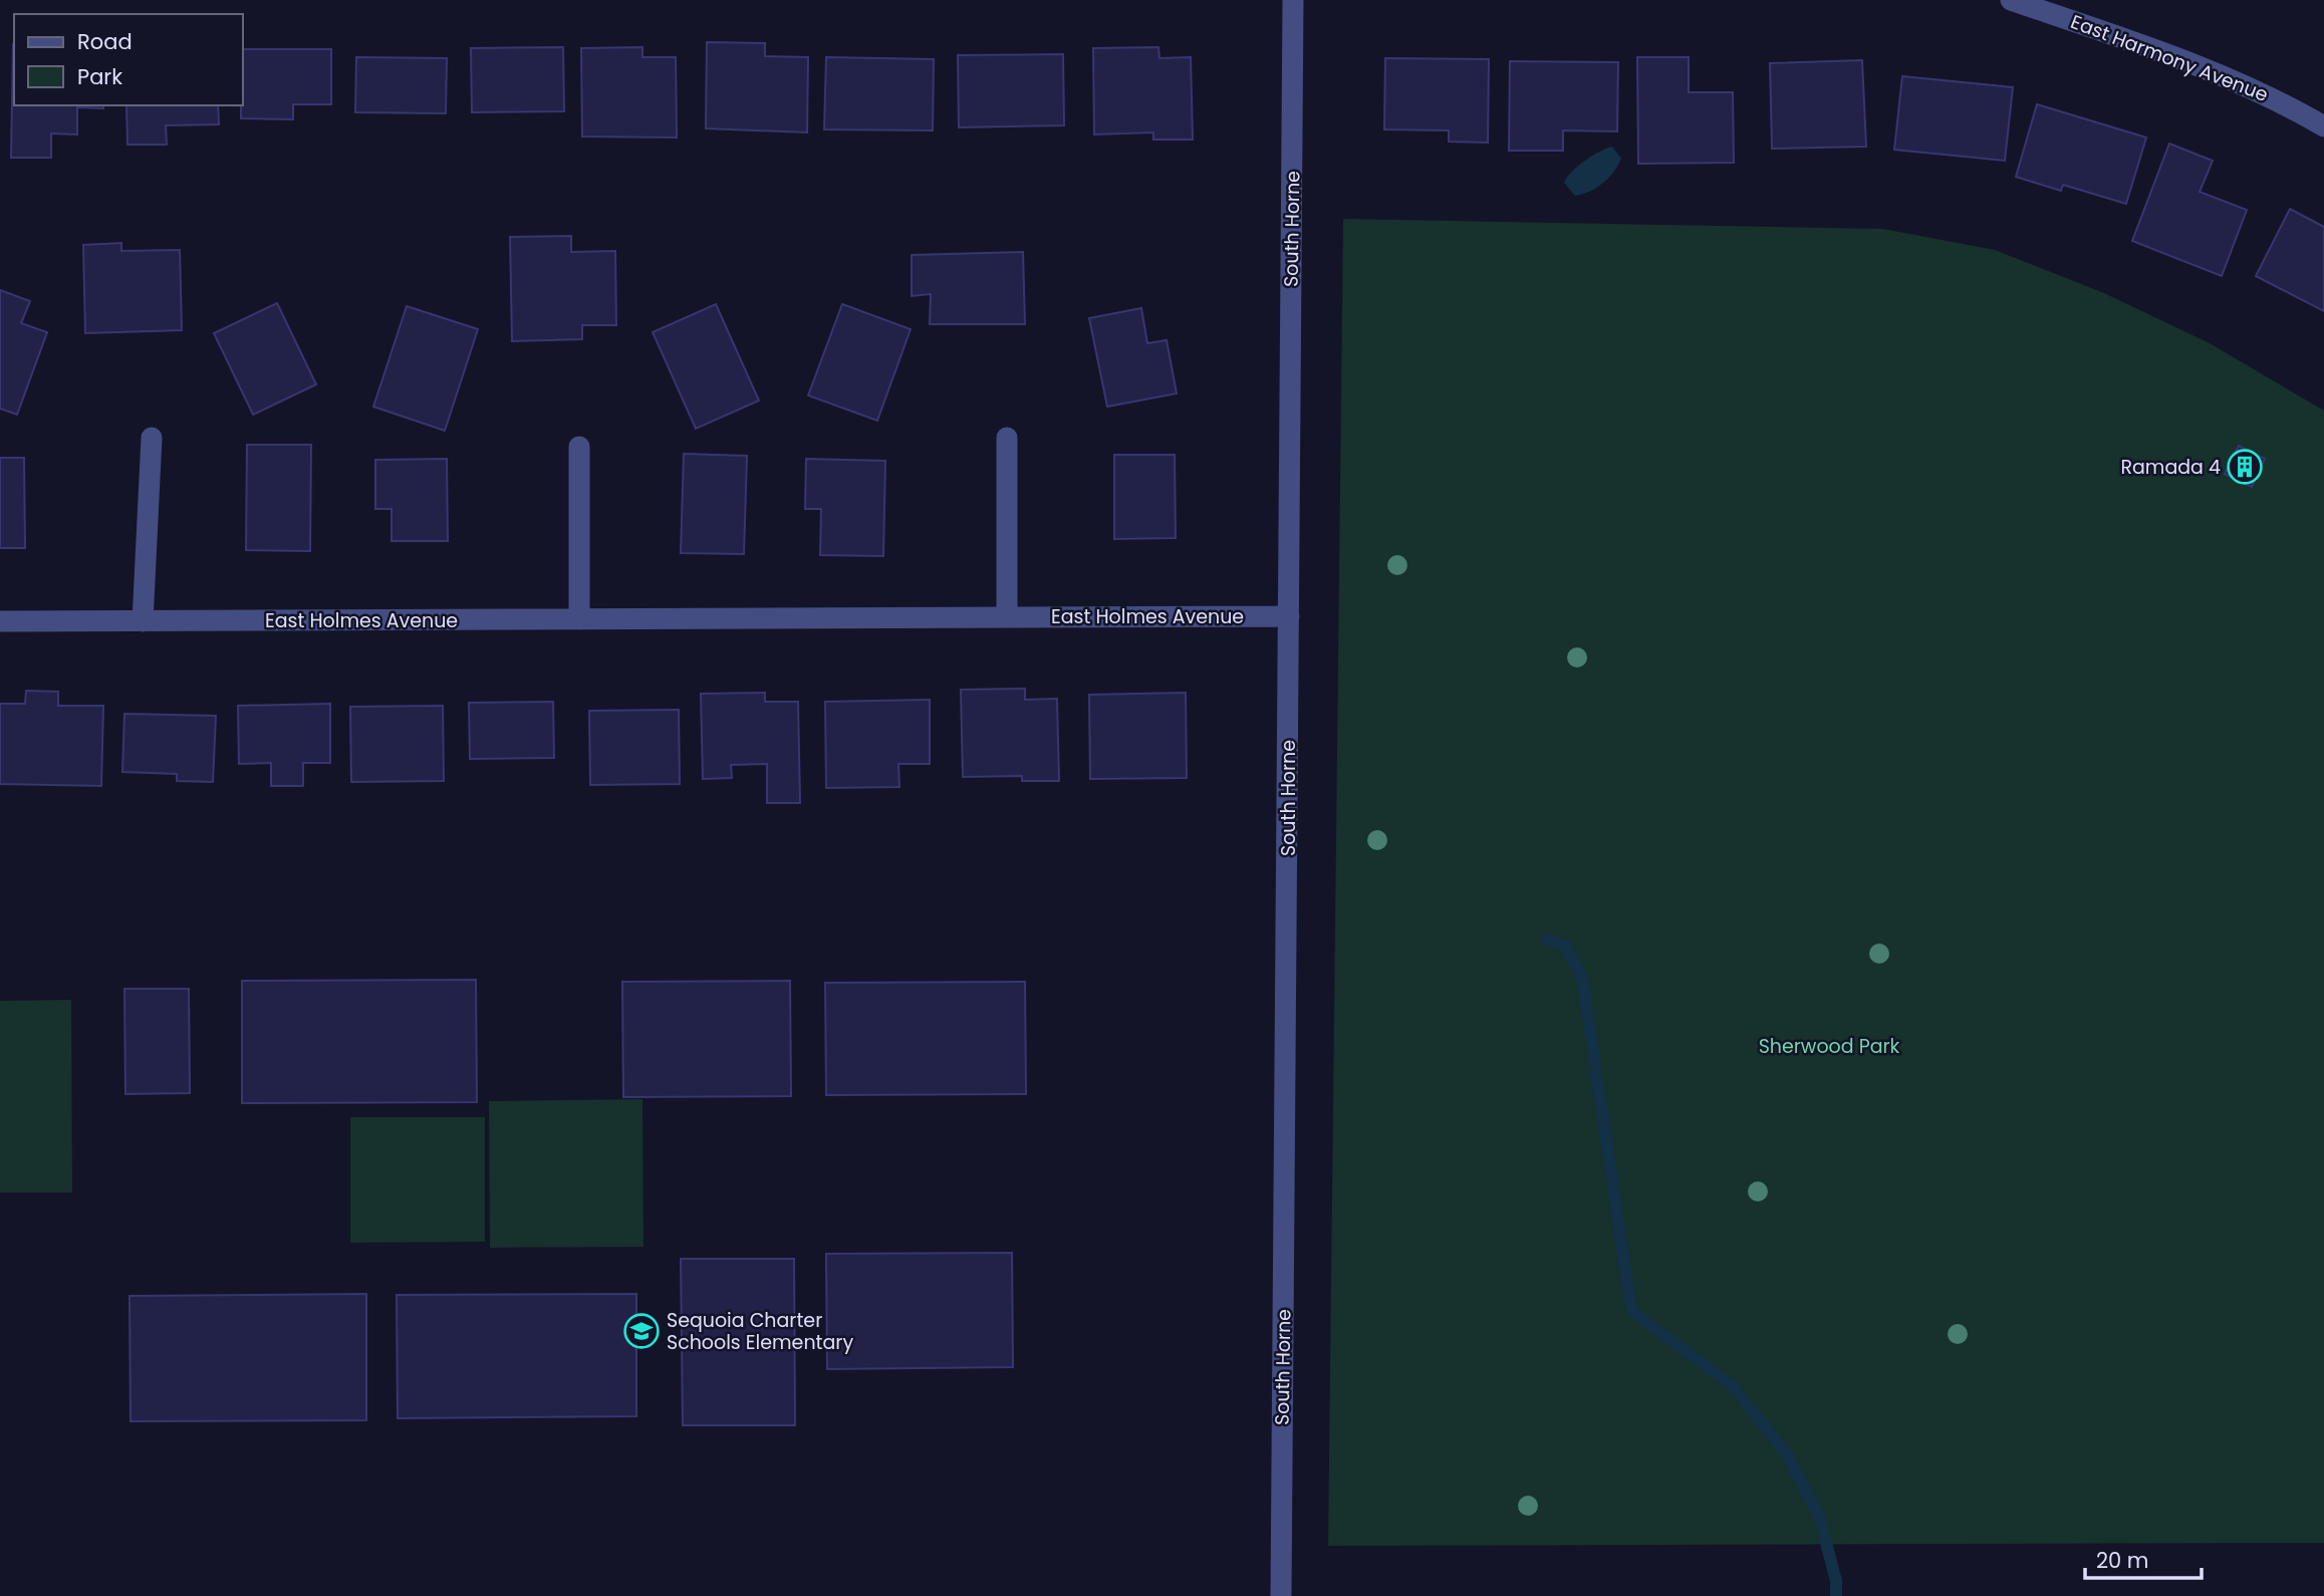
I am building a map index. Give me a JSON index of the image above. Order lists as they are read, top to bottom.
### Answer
{
  "streets": {
    "street": ["East Harmony Avenue", "South Horne", "East Holmes Avenue"]
  },
  "crossings": [
    ["South Horne", "East Holmes Avenue"]
  ],
  "parks": ["Sherwood Park"],
  "places": {
    "building": ["Ramada 4"],
    "school or university": ["Sequoia Charter Schools Elementary"]
  },
  "legend": ["Road", "Park"],
  "scale_bar": "20 m"
}
